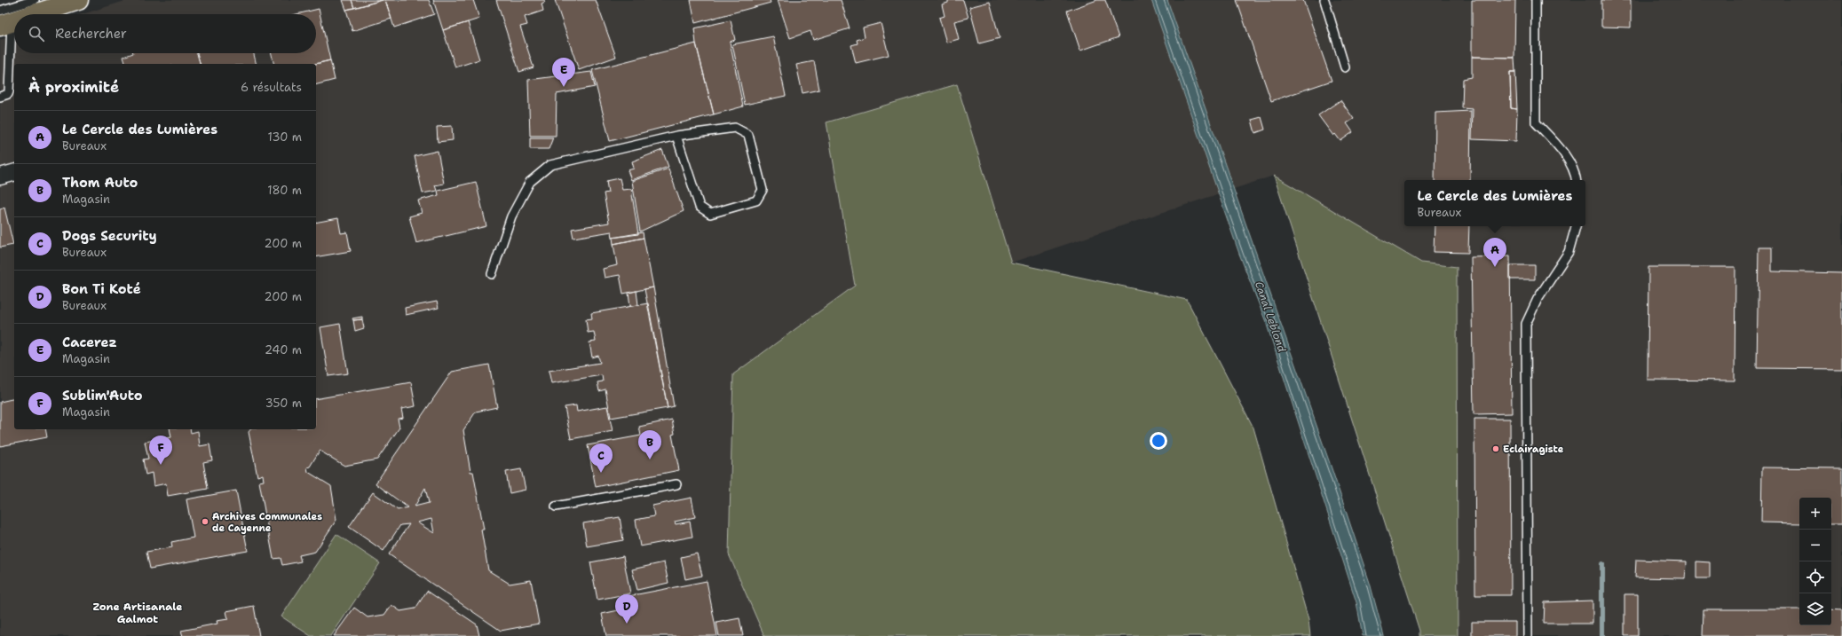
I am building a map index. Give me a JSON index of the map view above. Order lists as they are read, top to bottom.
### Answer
{
  "districts": ["Zone Artisanale Galmot"],
  "water": ["Canal Leblond"],
  "places": ["Eclairagiste", "Archives Communales de Cayenne"],
  "page": {
    "search": "Rechercher",
    "pins": [
      "E",
      "A",
      "B",
      "F",
      "C",
      "D"
    ],
    "heading": ["À proximité", "6 résultats"],
    "list": [
      {
        "mark": "A",
        "name": "Le Cercle des Lumières",
        "note": "Bureaux",
        "value": "130 m"
      },
      {
        "mark": "B",
        "name": "Thom Auto",
        "note": "Magasin",
        "value": "180 m"
      },
      {
        "mark": "C",
        "name": "Dogs Security",
        "note": "Bureaux",
        "value": "200 m"
      },
      {
        "mark": "D",
        "name": "Bon Ti Koté",
        "note": "Bureaux",
        "value": "200 m"
      },
      {
        "mark": "E",
        "name": "Cacerez",
        "note": "Magasin",
        "value": "240 m"
      },
      {
        "mark": "F",
        "name": "Sublim'Auto",
        "note": "Magasin",
        "value": "350 m"
      }
    ],
    "popup": ["Le Cercle des Lumières", "Bureaux"],
    "map_buttons": ["+", "−"]
  }
}
